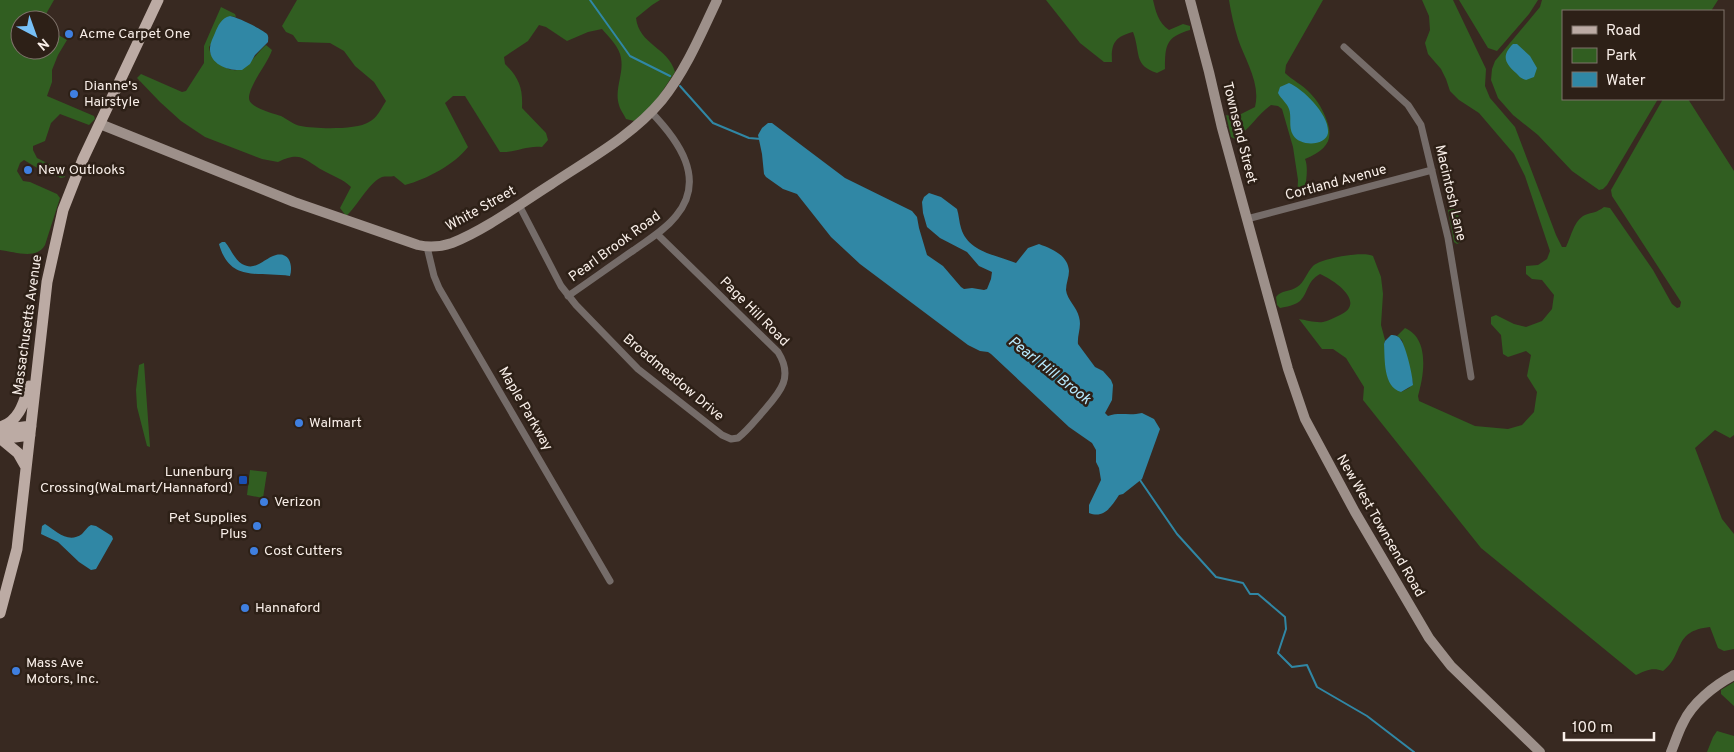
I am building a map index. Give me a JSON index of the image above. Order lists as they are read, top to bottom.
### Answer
{
  "streets": {
    "main road": ["Massachusetts Avenue"],
    "street": [
      "Townsend Street",
      "Cortland Avenue",
      "Macintosh Lane",
      "White Street",
      "Pearl Brook Road",
      "Page Hill Road",
      "Broadmeadow Drive",
      "Maple Parkway",
      "New West Townsend Road"
    ]
  },
  "crossings": [
    ["Townsend Street", "Cortland Avenue"],
    ["Townsend Street", "New West Townsend Road"],
    ["Cortland Avenue", "Macintosh Lane"],
    ["White Street", "Pearl Brook Road"],
    ["White Street", "Massachusetts Avenue"],
    ["White Street", "Broadmeadow Drive"],
    ["White Street", "Maple Parkway"],
    ["Pearl Brook Road", "Page Hill Road"],
    ["Pearl Brook Road", "Broadmeadow Drive"],
    ["Page Hill Road", "Broadmeadow Drive"]
  ],
  "water": ["Pearl Hill Brook"],
  "places": {
    "other": [
      "Acme Carpet One",
      "Dianne's Hairstyle",
      "New Outlooks",
      "Walmart",
      "Verizon",
      "Pet Supplies Plus",
      "Cost Cutters",
      "Hannaford",
      "Mass Ave Motors, Inc."
    ],
    "transit": ["Lunenburg Crossing(WaLmart/Hannaford)"]
  },
  "legend": ["Road", "Park", "Water"],
  "scale_bar": "100 m",
  "north": "bottom right"
}
